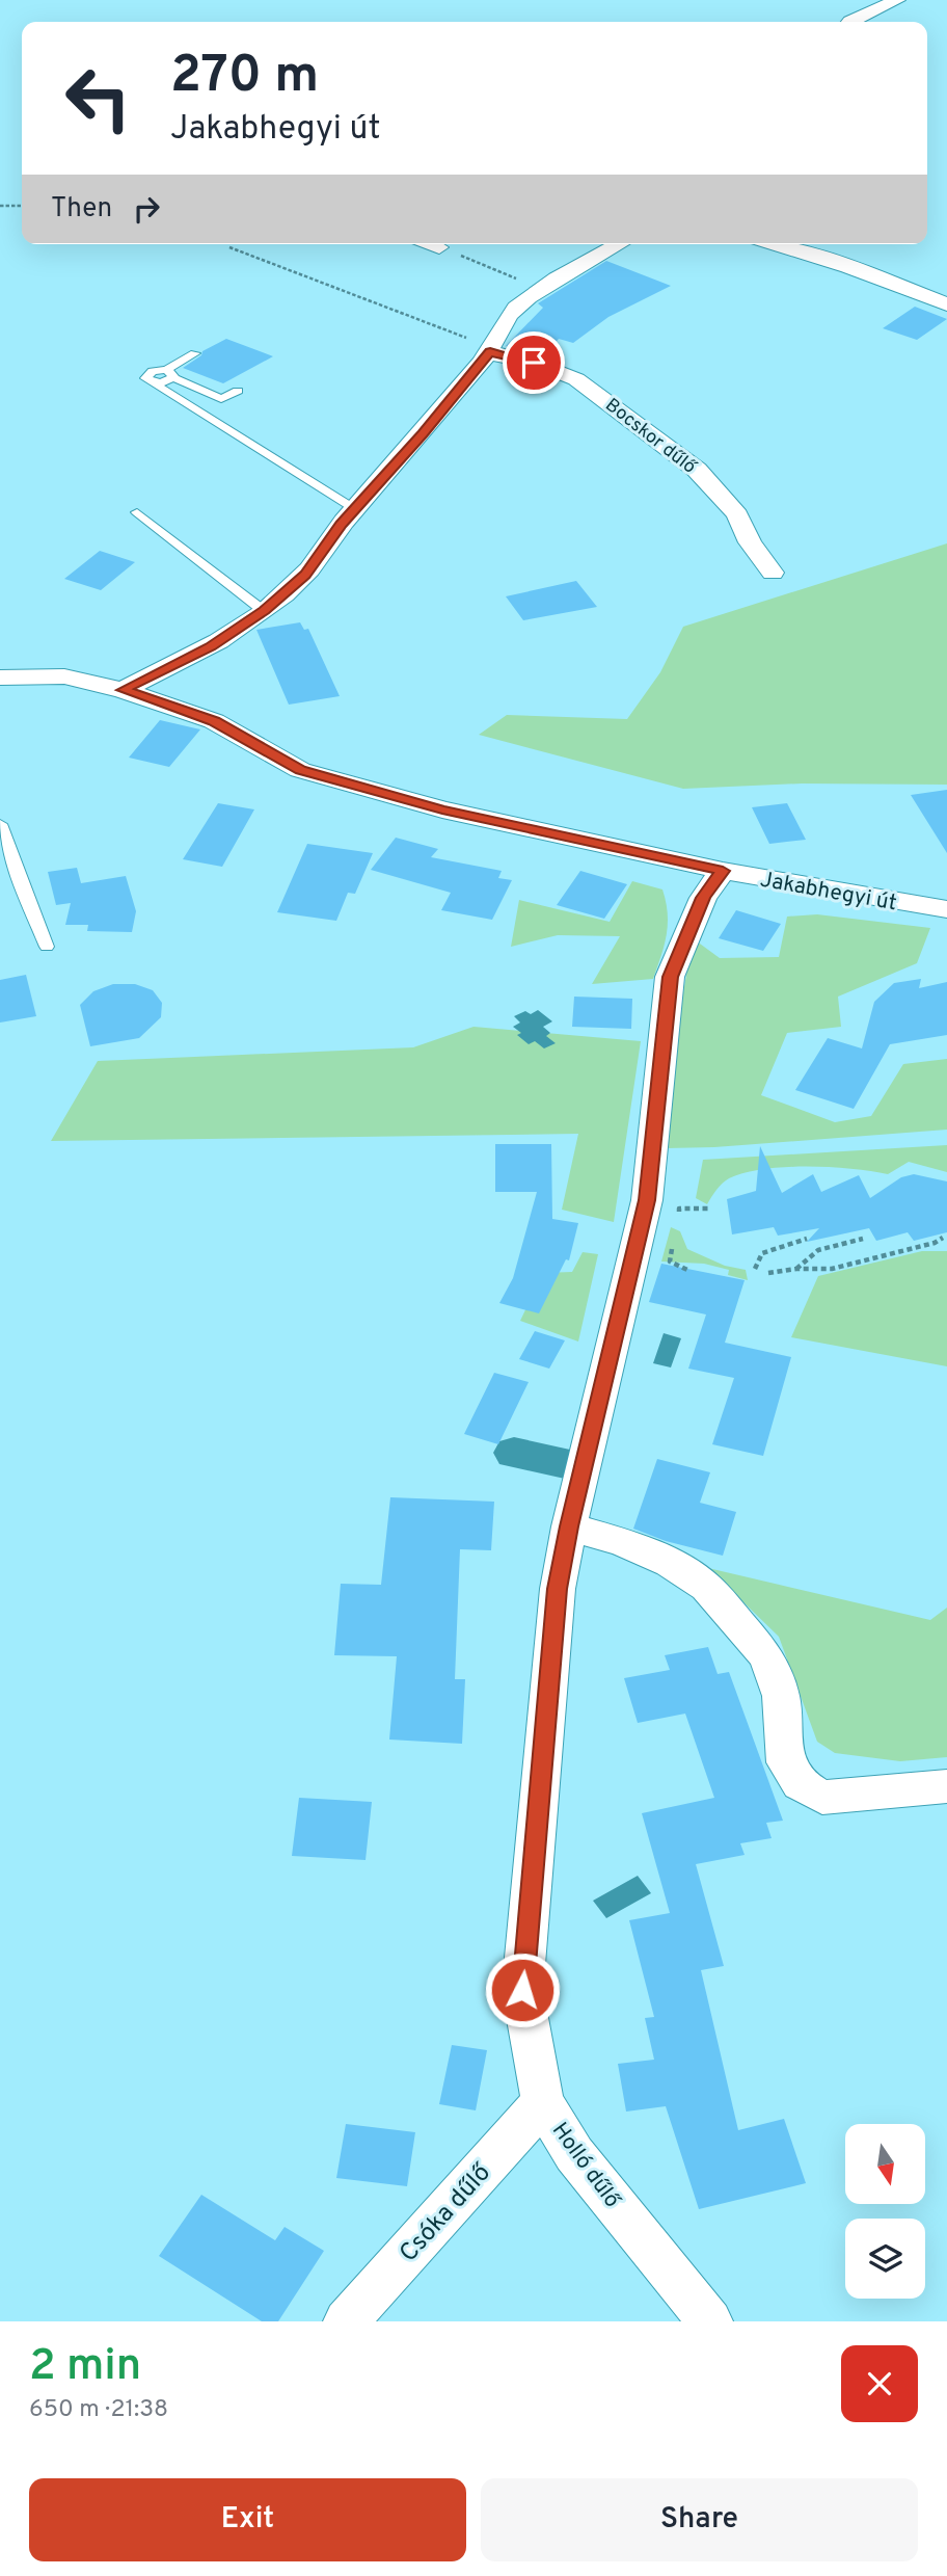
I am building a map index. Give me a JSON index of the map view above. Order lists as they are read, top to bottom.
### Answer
{
  "streets": {
    "street": [
      "Bocskor dűlő",
      "Jakabhegyi út",
      "Holló dűlő",
      "Csóka dűlő"
    ]
  },
  "crossings": [
    ["Jakabhegyi út", "Holló dűlő"],
    ["Holló dűlő", "Csóka dűlő"]
  ],
  "north": "bottom",
  "page": {
    "turn": ["270 m", "Jakabhegyi út"],
    "then": "Then",
    "heading": ["2 min", "650 m · 21:38"],
    "buttons": ["Exit", "Share"]
  }
}
